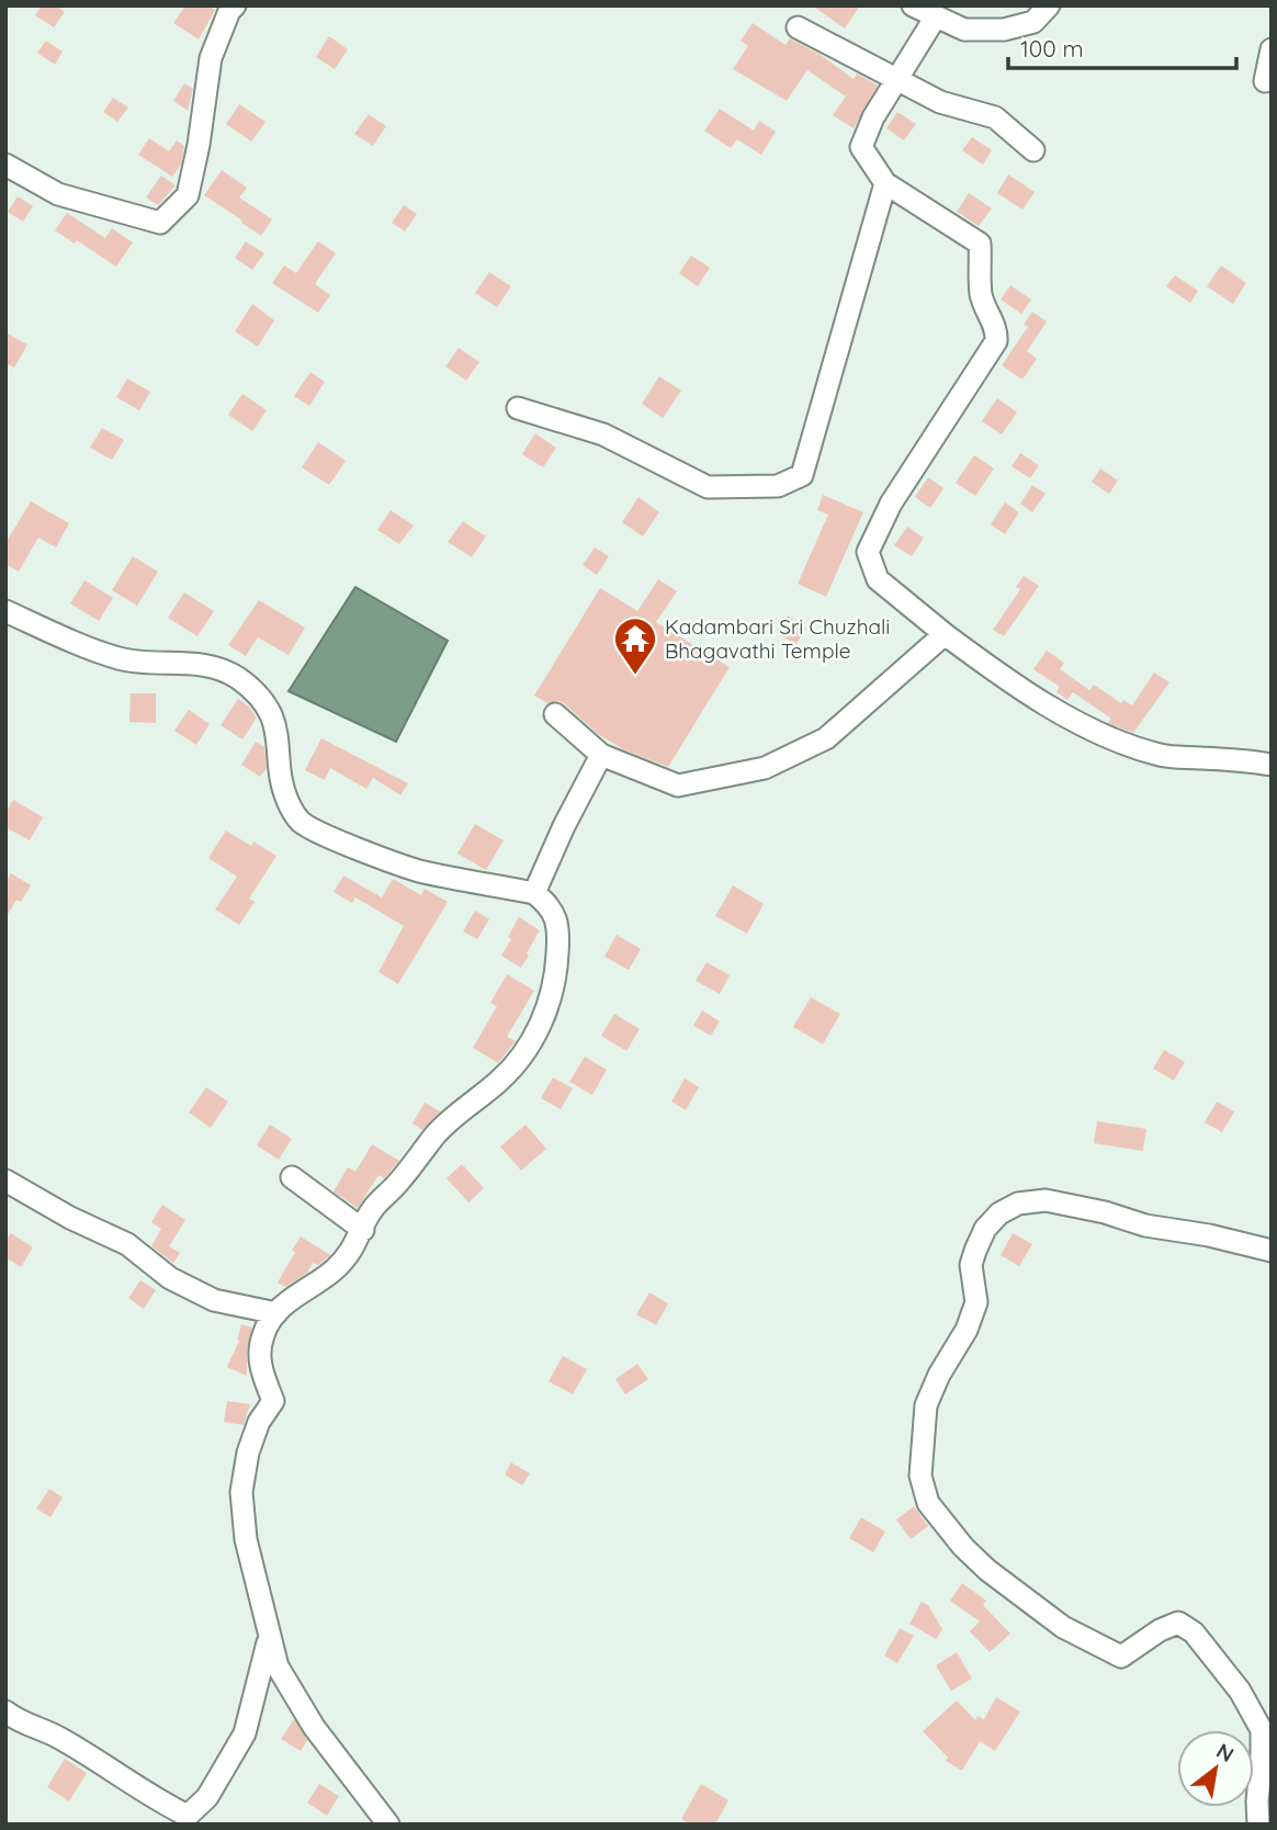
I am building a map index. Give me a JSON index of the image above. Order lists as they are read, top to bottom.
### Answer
{
  "places": {
    "temple": ["Kadambari Sri Chuzhali Bhagavathi Temple"]
  },
  "scale_bar": "100 m",
  "north": "top right"
}
